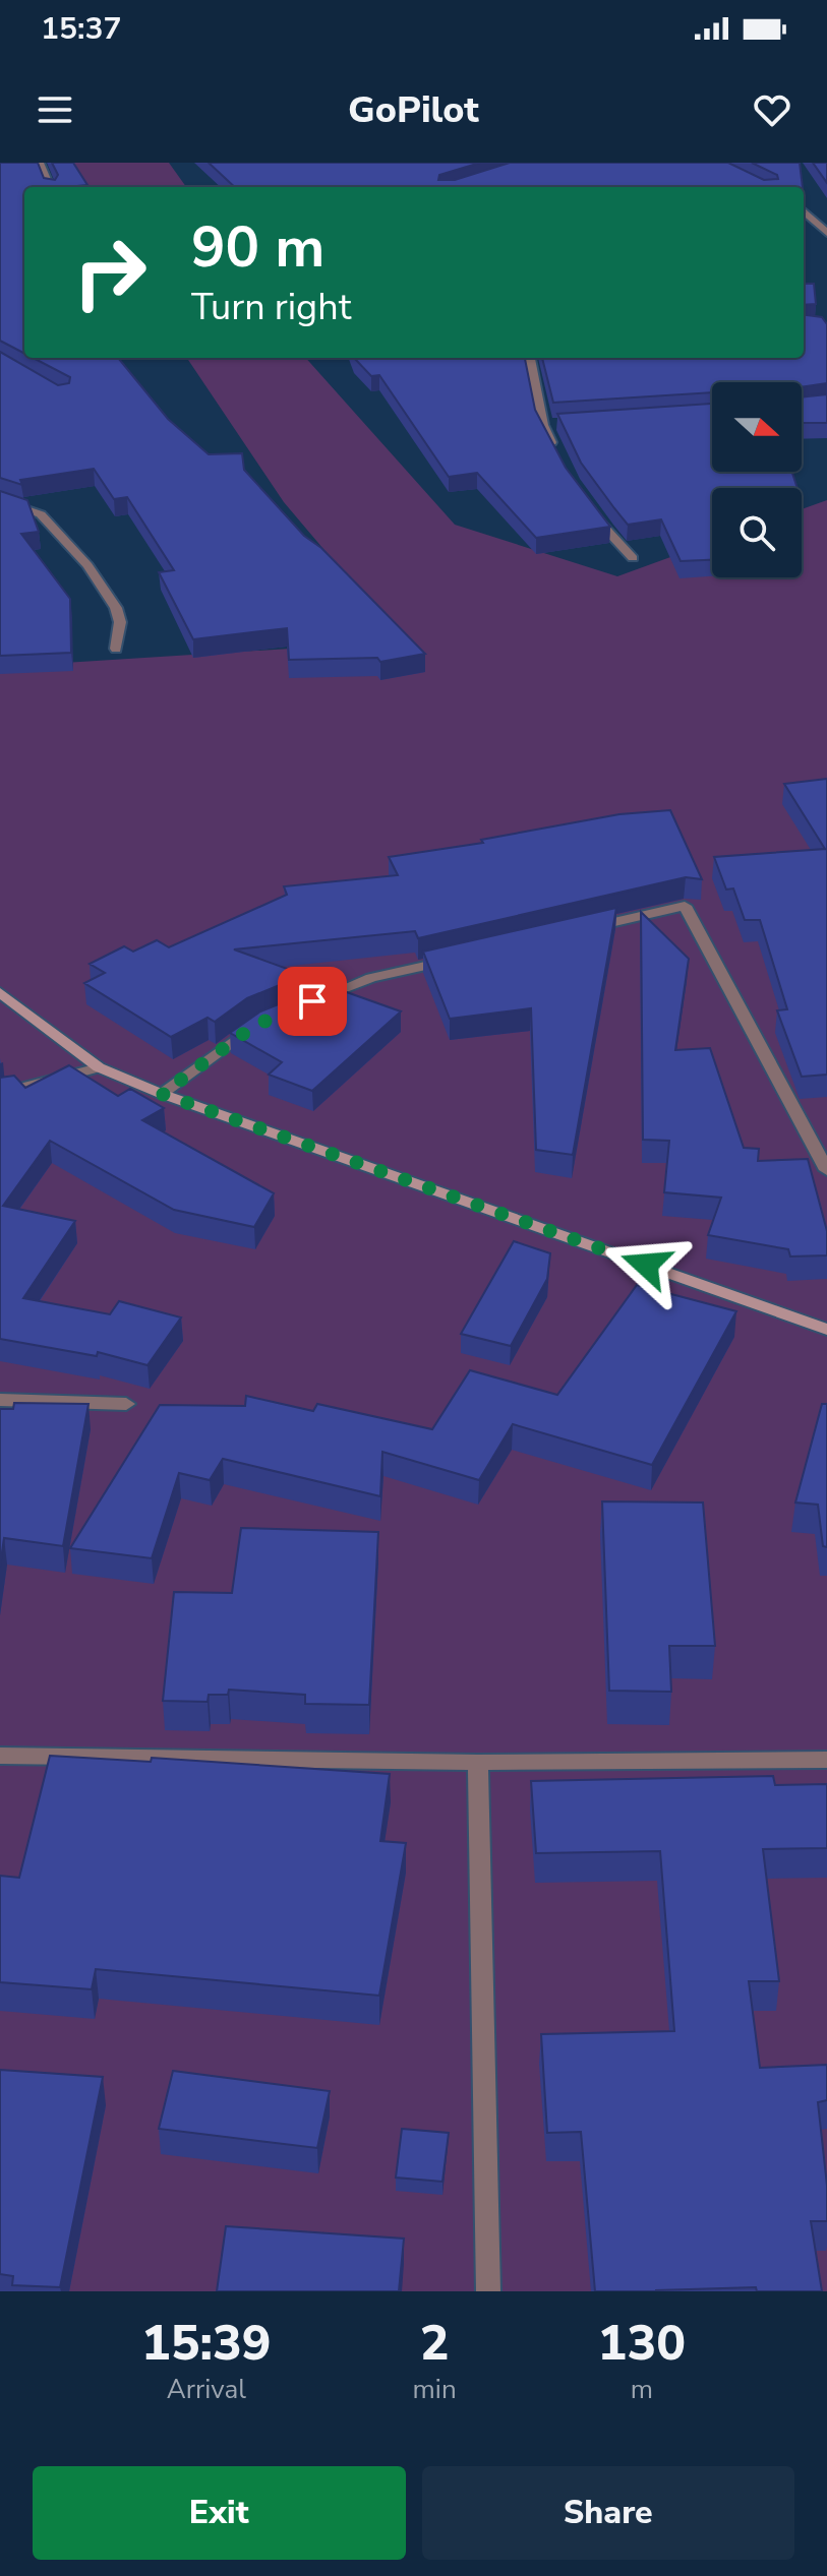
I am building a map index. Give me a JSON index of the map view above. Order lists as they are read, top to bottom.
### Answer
{
  "north": "right",
  "page": {
    "status": "15:37",
    "header": "GoPilot",
    "turn": ["90 m", "Turn right"],
    "eta": [
      "15:39",
      "Arrival",
      "2",
      "min",
      "130",
      "m"
    ],
    "buttons": ["Exit", "Share"]
  }
}
